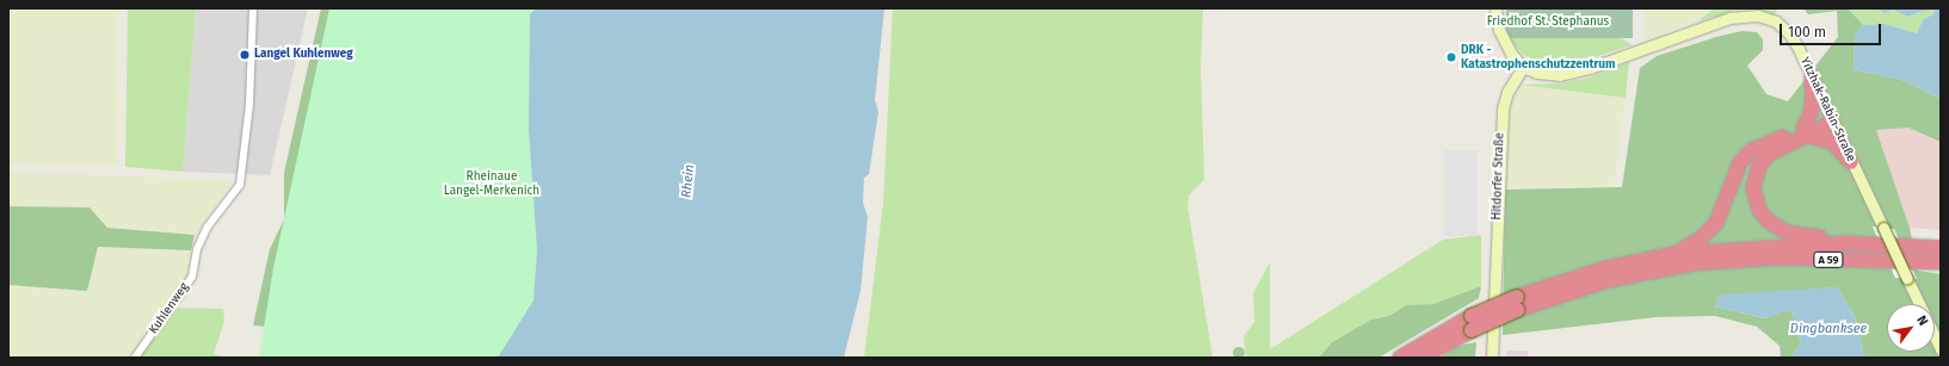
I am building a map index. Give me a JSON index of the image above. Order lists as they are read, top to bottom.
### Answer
{
  "streets": {
    "highway": ["A 59"],
    "street": ["Yitzhak-Rabin-Straße", "Hitdorfer Straße", "Kuhlenweg"]
  },
  "crossings": [
    ["Yitzhak-Rabin-Straße", "Hitdorfer Straße"]
  ],
  "water": ["Rhein", "Dingbanksee"],
  "parks": ["Friedhof St. Stephanus", "Rheinaue Langel-Merkenich"],
  "places": ["Langel Kuhlenweg", "DRK - Katastrophenschutzzentrum"],
  "scale_bar": "100 m",
  "north": "top right"
}
